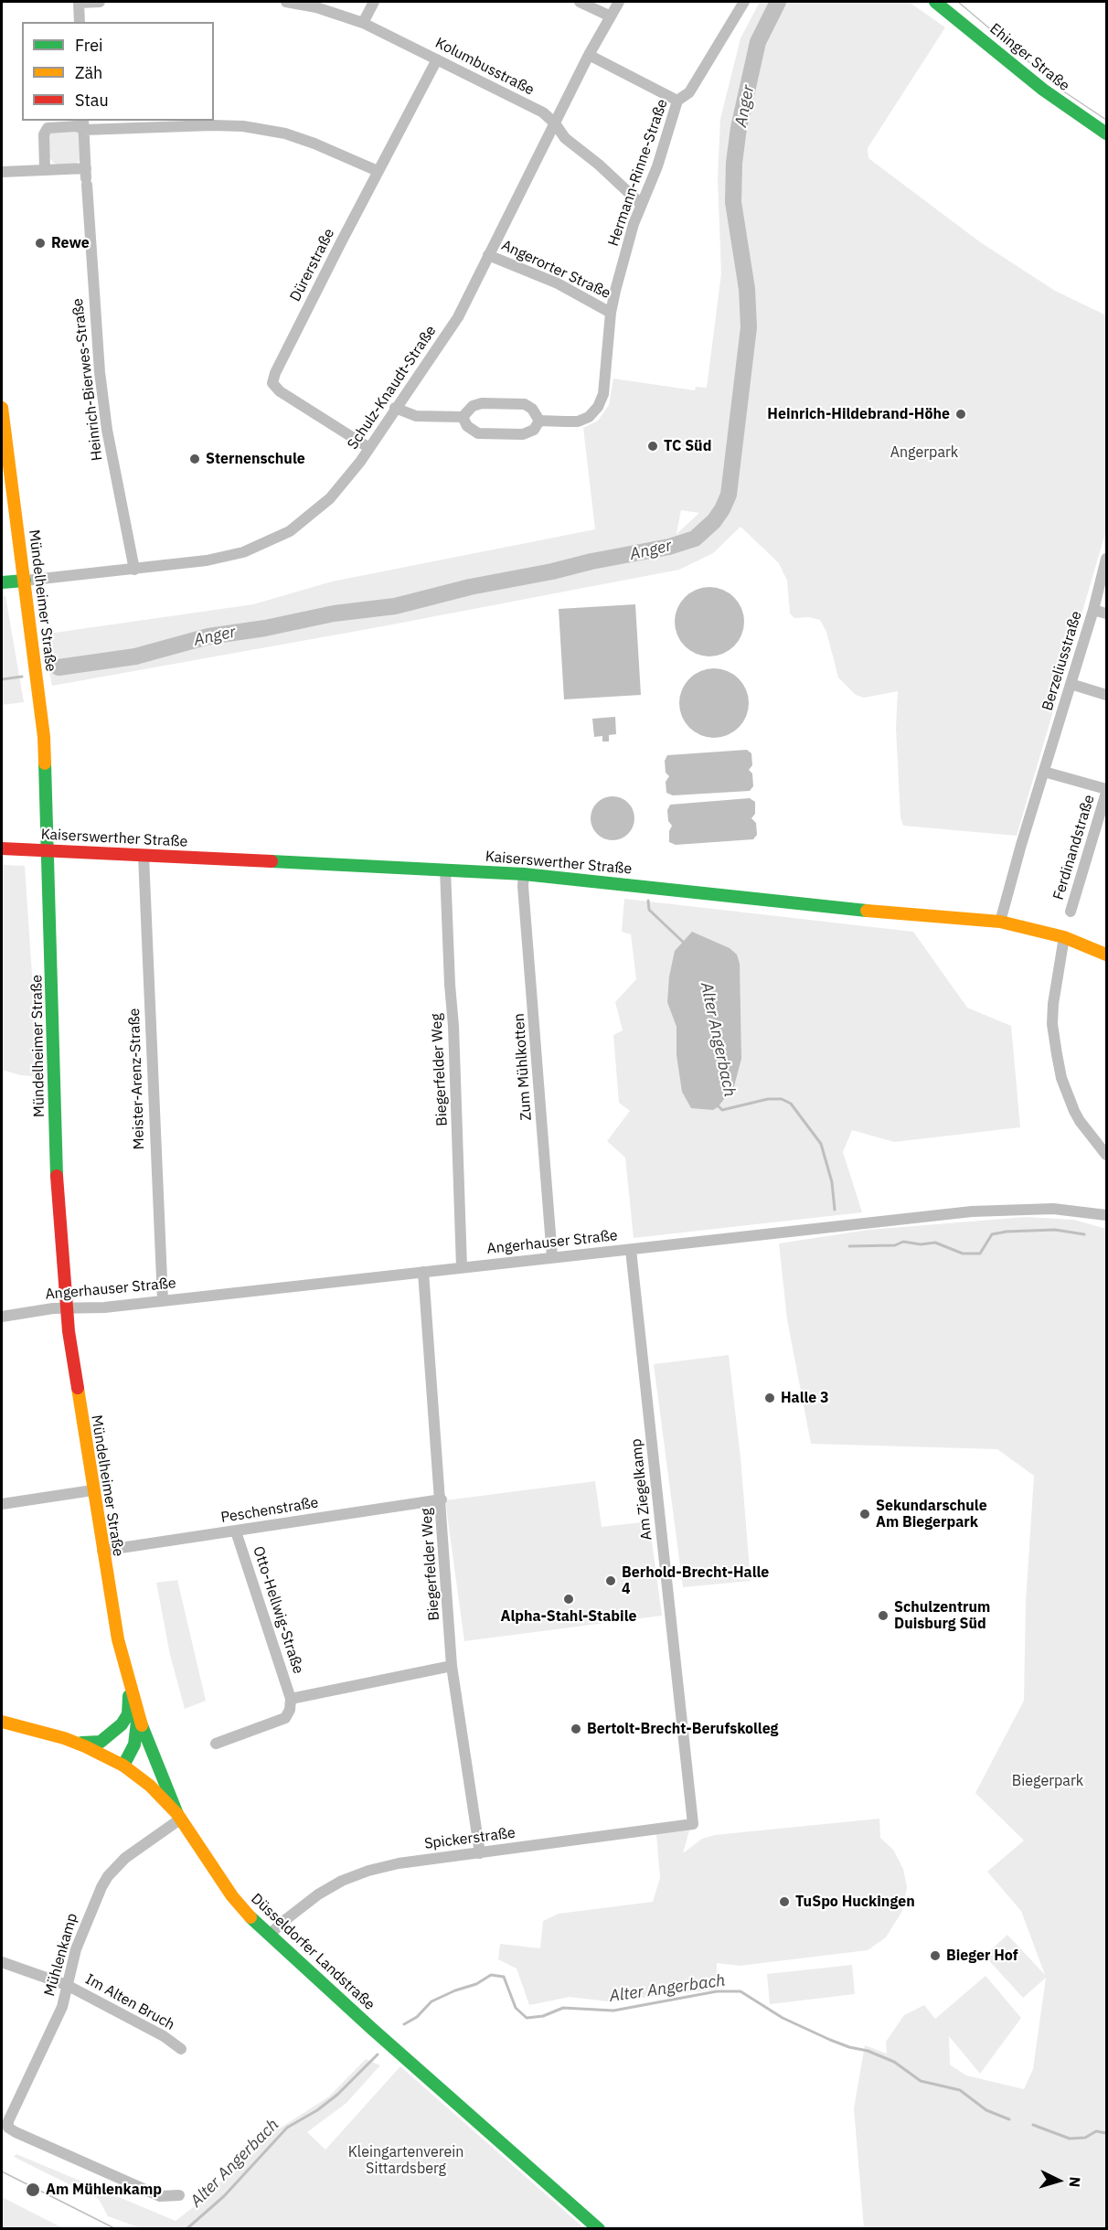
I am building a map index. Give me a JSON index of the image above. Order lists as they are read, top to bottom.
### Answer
{
  "streets": {
    "main road": [
      "Ehinger Straße",
      "Mündelheimer Straße",
      "Kaiserswerther Straße",
      "Düsseldorfer Landstraße"
    ],
    "street": [
      "Kolumbusstraße",
      "Hermann-Rinne-Straße",
      "Dürerstraße",
      "Angerorter Straße",
      "Heinrich-Bierwes-Straße",
      "Schulz-Knaudt-Straße",
      "Berzeliusstraße",
      "Ferdinandstraße",
      "Zum Mühlkotten",
      "Biegerfelder Weg",
      "Meister-Arenz-Straße",
      "Angerhauser Straße",
      "Am Ziegelkamp",
      "Peschenstraße",
      "Otto-Hellwig-Straße",
      "Spickerstraße",
      "Mühlenkamp",
      "Im Alten Bruch"
    ]
  },
  "crossings": [
    ["Kolumbusstraße", "Hermann-Rinne-Straße"],
    ["Kolumbusstraße", "Dürerstraße"],
    ["Kolumbusstraße", "Schulz-Knaudt-Straße"],
    ["Hermann-Rinne-Straße", "Angerorter Straße"],
    ["Dürerstraße", "Schulz-Knaudt-Straße"],
    ["Angerorter Straße", "Schulz-Knaudt-Straße"],
    ["Heinrich-Bierwes-Straße", "Schulz-Knaudt-Straße"],
    ["Schulz-Knaudt-Straße", "Mündelheimer Straße"],
    ["Mündelheimer Straße", "Kaiserswerther Straße"],
    ["Mündelheimer Straße", "Angerhauser Straße"],
    ["Mündelheimer Straße", "Peschenstraße"],
    ["Mündelheimer Straße", "Düsseldorfer Landstraße"],
    ["Mündelheimer Straße", "Mühlenkamp"],
    ["Berzeliusstraße", "Kaiserswerther Straße"],
    ["Kaiserswerther Straße", "Zum Mühlkotten"],
    ["Kaiserswerther Straße", "Biegerfelder Weg"],
    ["Kaiserswerther Straße", "Meister-Arenz-Straße"],
    ["Zum Mühlkotten", "Angerhauser Straße"],
    ["Biegerfelder Weg", "Angerhauser Straße"],
    ["Biegerfelder Weg", "Peschenstraße"],
    ["Biegerfelder Weg", "Spickerstraße"],
    ["Meister-Arenz-Straße", "Angerhauser Straße"],
    ["Angerhauser Straße", "Am Ziegelkamp"],
    ["Am Ziegelkamp", "Spickerstraße"],
    ["Peschenstraße", "Otto-Hellwig-Straße"],
    ["Spickerstraße", "Düsseldorfer Landstraße"],
    ["Düsseldorfer Landstraße", "Mühlenkamp"],
    ["Mühlenkamp", "Im Alten Bruch"]
  ],
  "water": ["Anger", "Alter Angerbach"],
  "parks": ["Angerpark", "Biegerpark", "Kleingartenverein Sittardsberg"],
  "places": [
    "Rewe",
    "Heinrich-Hildebrand-Höhe",
    "TC Süd",
    "Sternenschule",
    "Halle 3",
    "Sekundarschule Am Biegerpark",
    "Berhold-Brecht-Halle 4",
    "Alpha-Stahl-Stabile",
    "Schulzentrum Duisburg Süd",
    "Bertolt-Brecht-Berufskolleg",
    "TuSpo Huckingen",
    "Bieger Hof",
    "Am Mühlenkamp"
  ],
  "legend": ["Frei", "Zäh", "Stau"],
  "north": "right"
}
